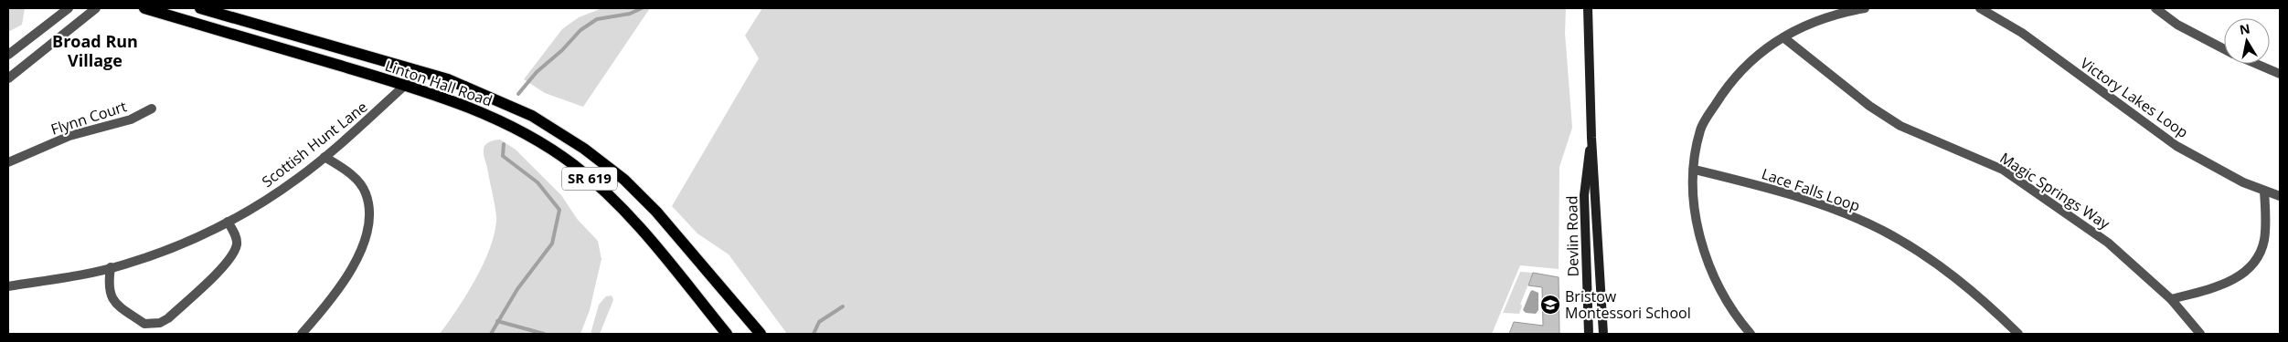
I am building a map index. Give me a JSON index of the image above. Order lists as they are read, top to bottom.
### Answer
{
  "streets": {
    "main road": ["Linton Hall Road", "SR 619", "Devlin Road"],
    "street": [
      "Victory Lakes Loop",
      "Flynn Court",
      "Scottish Hunt Lane",
      "Lace Falls Loop",
      "Magic Springs Way"
    ]
  },
  "crossings": [
    ["Linton Hall Road", "Scottish Hunt Lane"]
  ],
  "districts": ["Broad Run Village"],
  "places": {
    "school or university": ["Bristow Montessori School"]
  },
  "north": "top"
}
